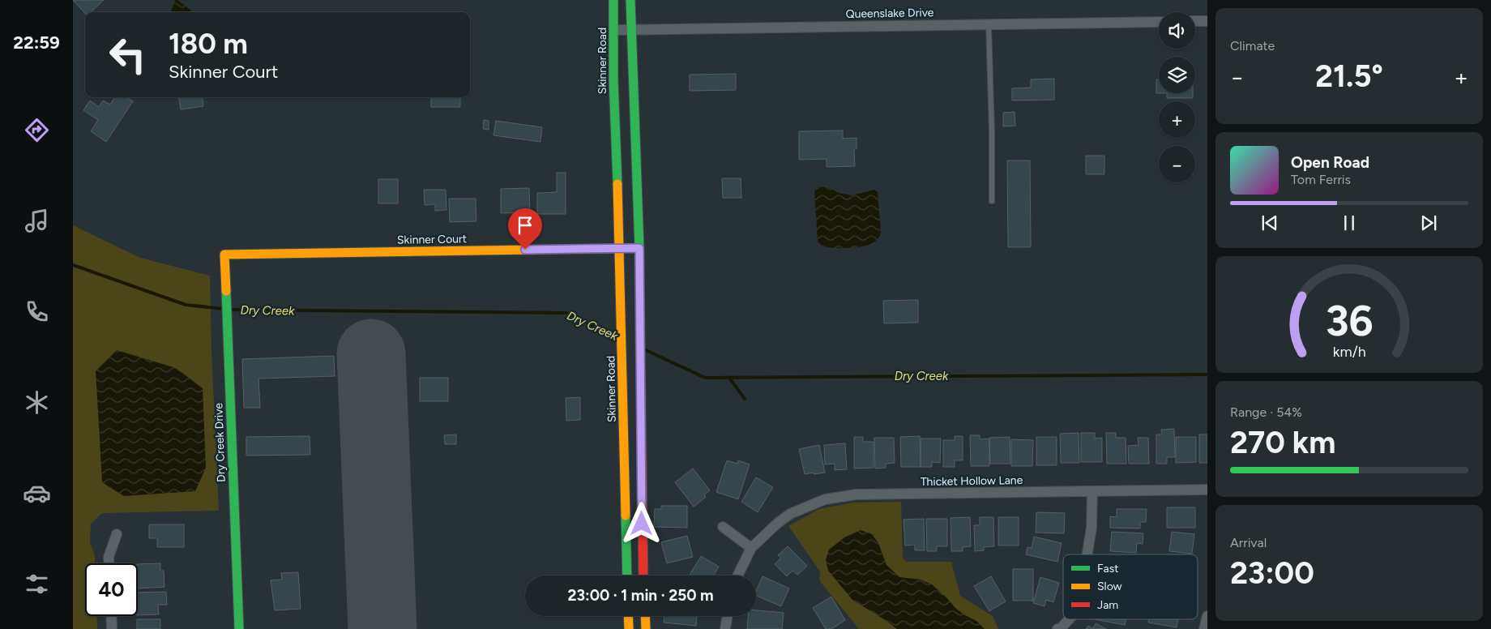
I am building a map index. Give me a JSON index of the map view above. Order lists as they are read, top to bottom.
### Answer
{
  "streets": {
    "street": [
      "Queenslake Drive",
      "Skinner Road",
      "Skinner Court",
      "Dry Creek Drive",
      "Thicket Hollow Lane"
    ]
  },
  "crossings": [
    ["Queenslake Drive", "Skinner Road"],
    ["Skinner Road", "Skinner Court"],
    ["Skinner Court", "Dry Creek Drive"]
  ],
  "water": ["Dry Creek"],
  "legend": ["Fast", "Slow", "Jam"],
  "page": {
    "tabs": "22:59",
    "tile": [
      "Climate",
      ["Range · 54%", "270 km"],
      ["Arrival", "23:00"]
    ],
    "map_buttons": ["+", "−"],
    "turn": ["180 m", "Skinner Court"],
    "heat": ["−", "21.5°", "+"],
    "song": ["Open Road", "Tom Ferris"],
    "limit": "40",
    "trip": "23:00 · 1 min · 250 m",
    "gauge": ["36", "km/h"]
  }
}
